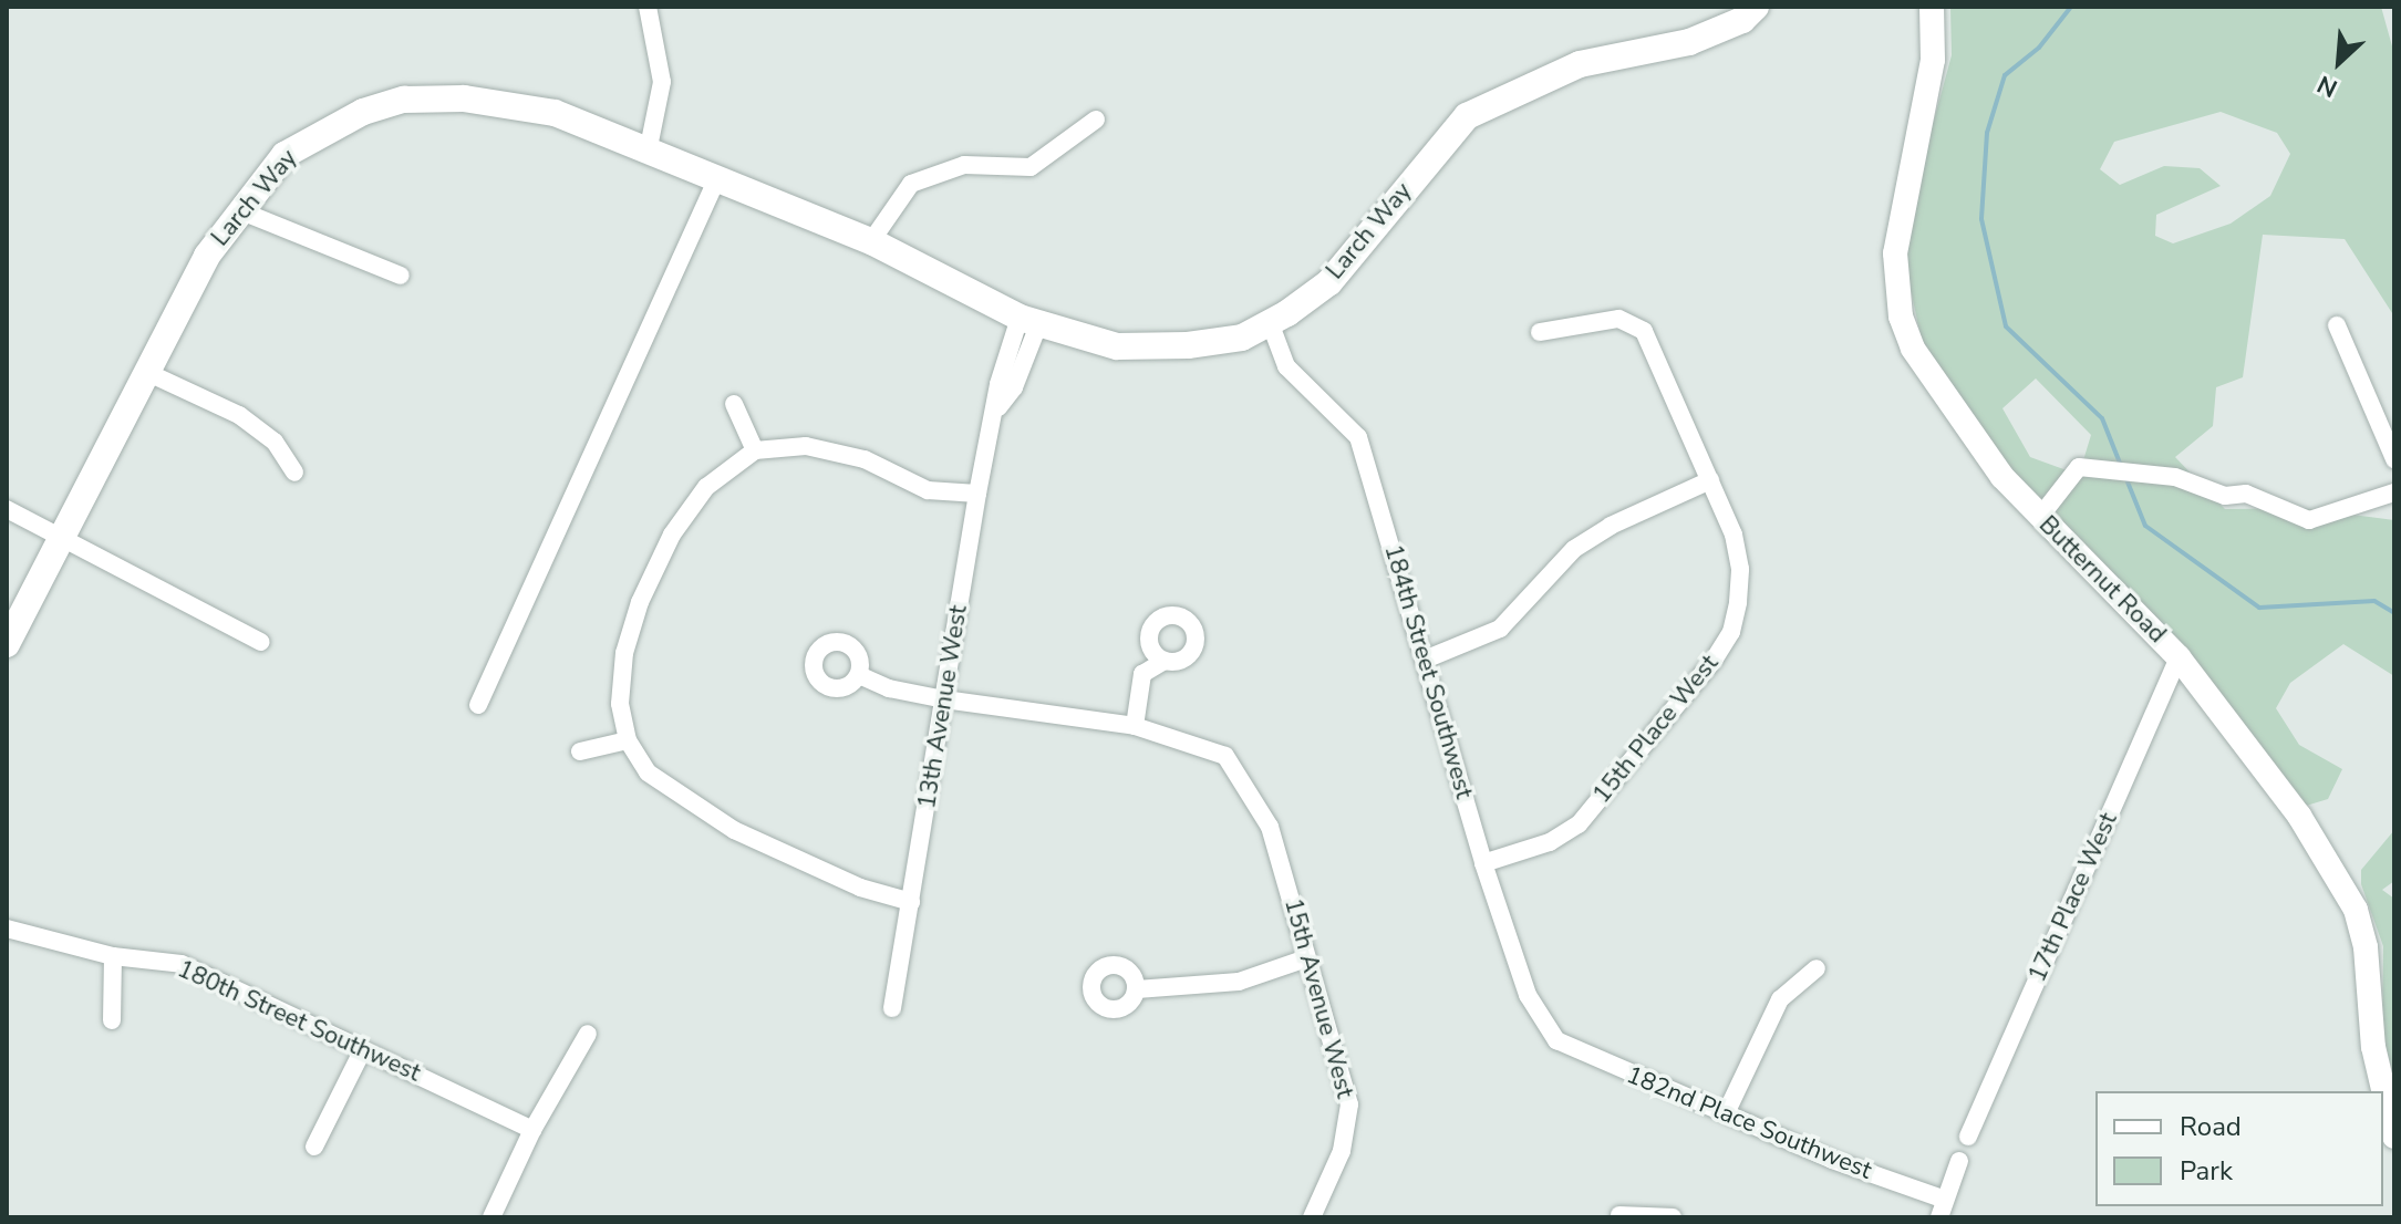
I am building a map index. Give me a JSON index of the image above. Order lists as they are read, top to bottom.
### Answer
{
  "streets": {
    "main road": ["Larch Way"],
    "street": [
      "Butternut Road",
      "184th Street Southwest",
      "13th Avenue West",
      "15th Place West",
      "17th Place West",
      "15th Avenue West",
      "180th Street Southwest",
      "182nd Place Southwest"
    ]
  },
  "crossings": [
    ["Larch Way", "184th Street Southwest"],
    ["Larch Way", "13th Avenue West"],
    ["Butternut Road", "17th Place West"],
    ["184th Street Southwest", "15th Place West"],
    ["184th Street Southwest", "182nd Place Southwest"],
    ["13th Avenue West", "15th Avenue West"]
  ],
  "legend": ["Road", "Park"],
  "north": "bottom left"
}
